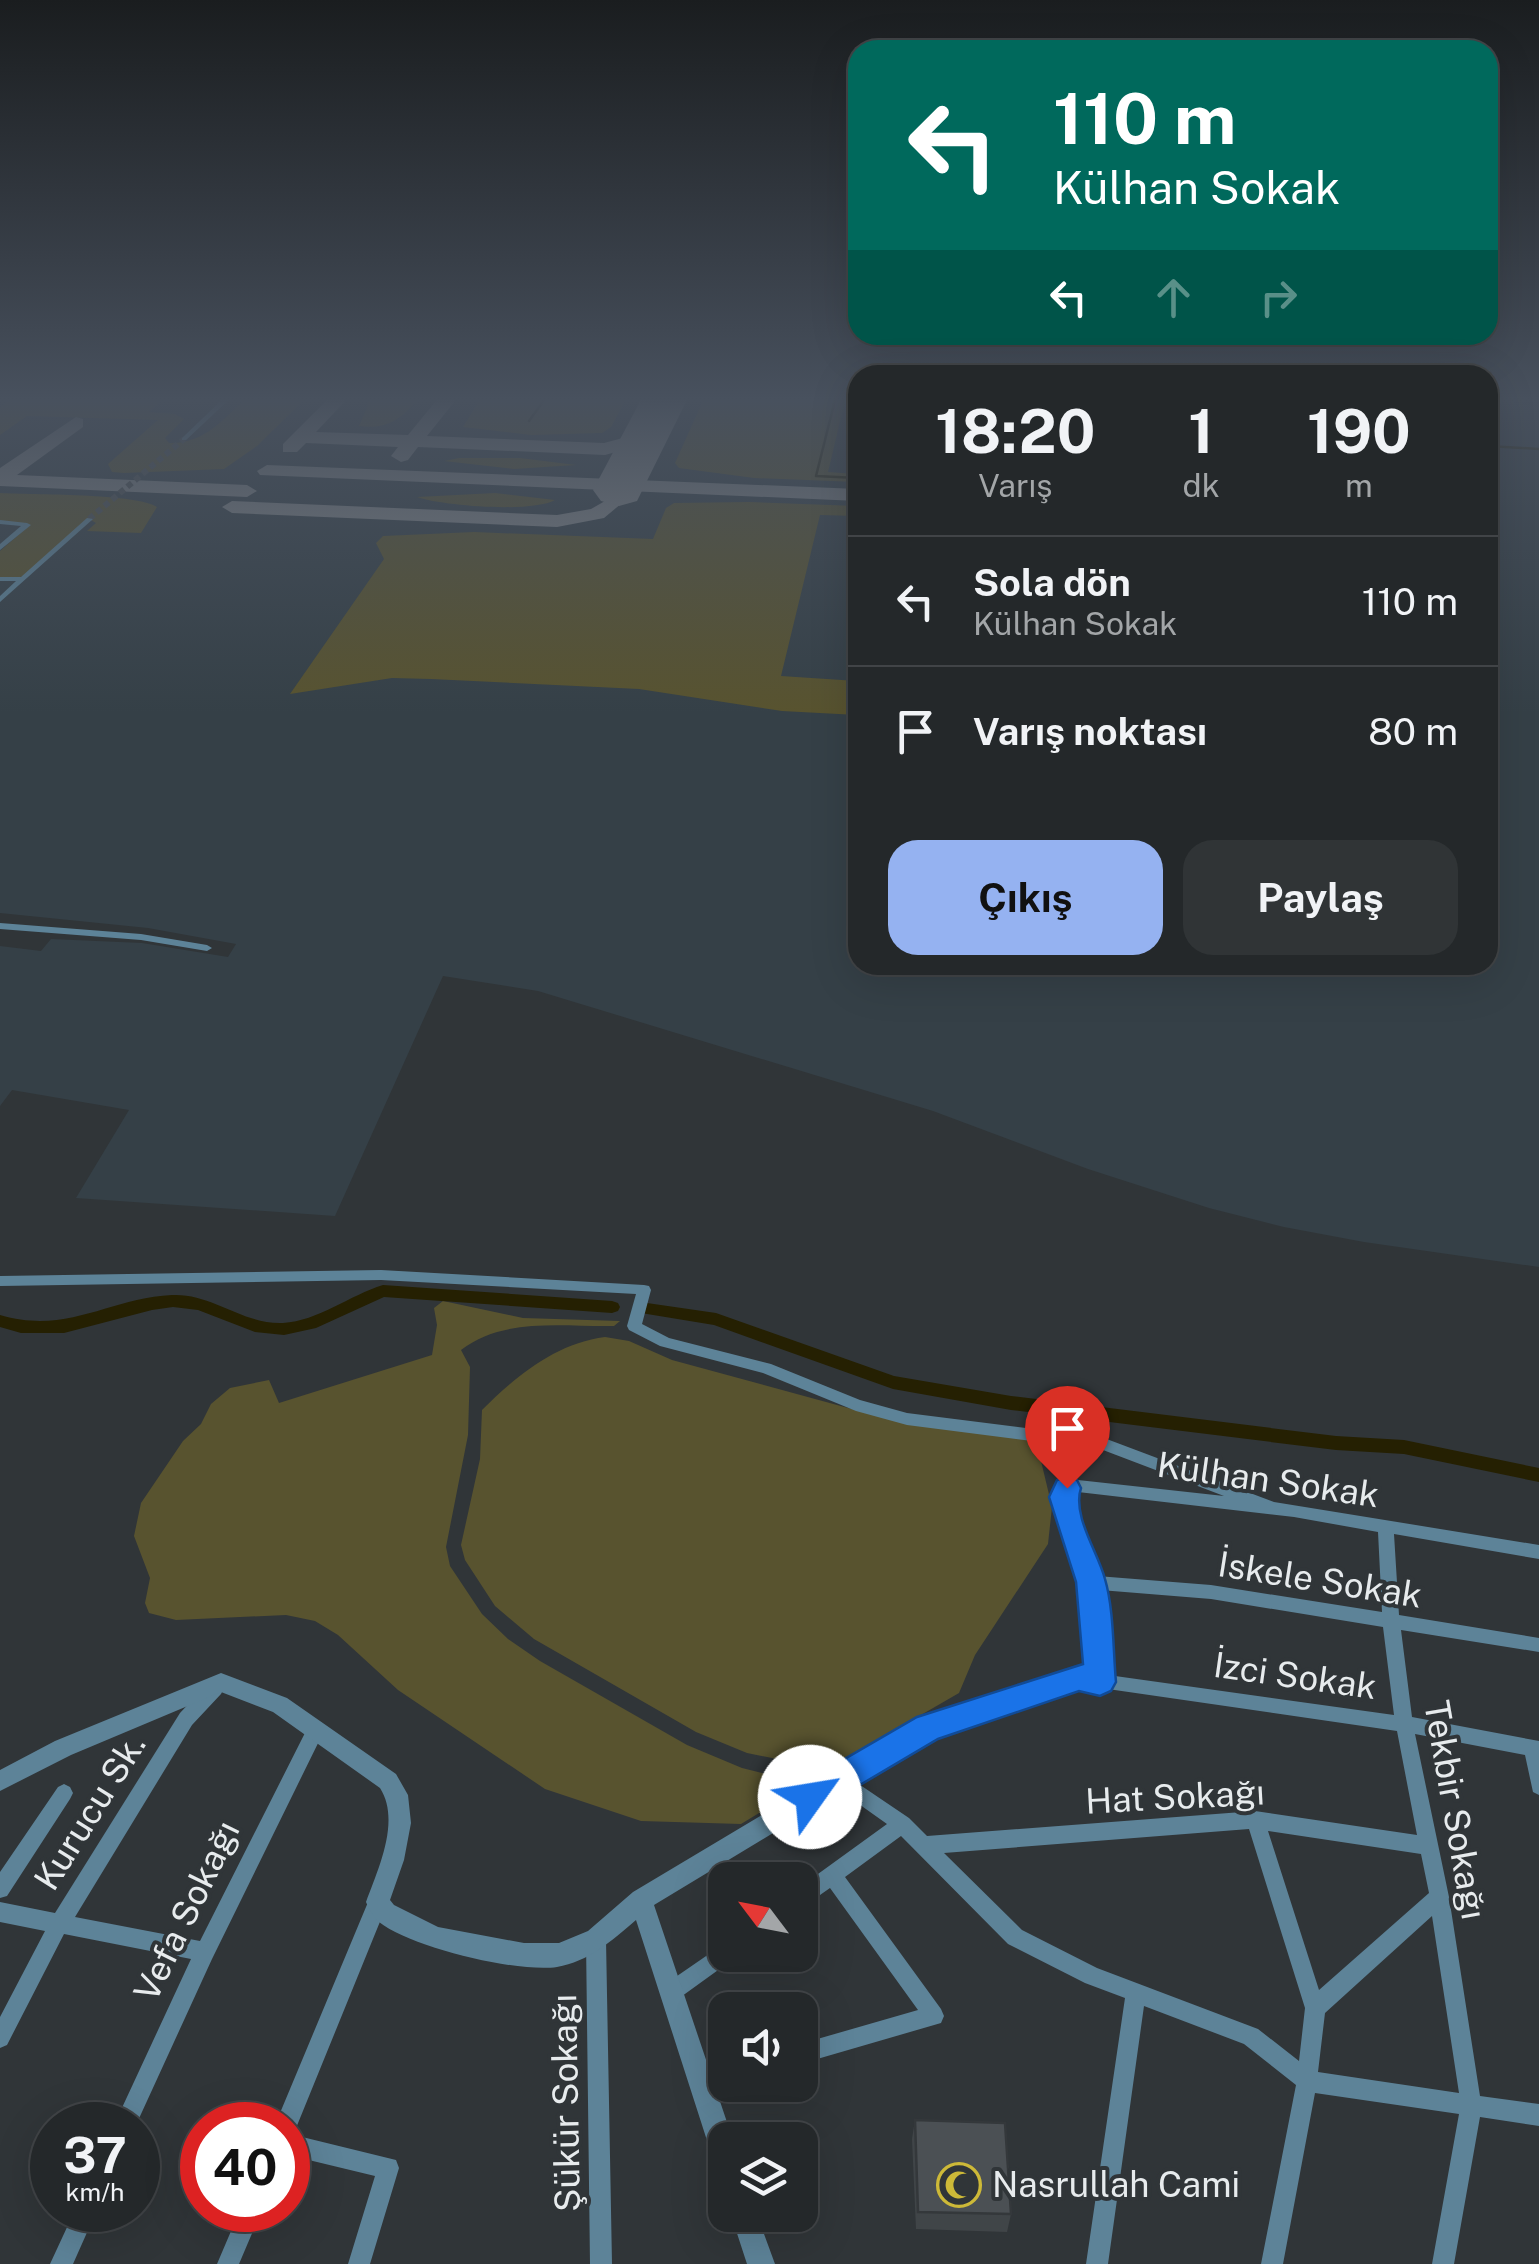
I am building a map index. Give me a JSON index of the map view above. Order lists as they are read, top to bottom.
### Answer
{
  "streets": {
    "street": [
      "Külhan Sokak",
      "İskele Sokak",
      "İzci Sokak",
      "Hat Sokağı",
      "Tekbir Sokağı",
      "Kurucu Sk.",
      "Vefa Sokağı",
      "Şükür Sokağı"
    ]
  },
  "crossings": [
    ["Külhan Sokak", "İskele Sokak"],
    ["Külhan Sokak", "İzci Sokak"],
    ["Külhan Sokak", "Tekbir Sokağı"],
    ["İskele Sokak", "Tekbir Sokağı"],
    ["İzci Sokak", "Tekbir Sokağı"],
    ["Hat Sokağı", "Tekbir Sokağı"]
  ],
  "places": {
    "mosque": ["Nasrullah Cami"]
  },
  "north": "top left",
  "page": {
    "turn": ["110 m", "Külhan Sokak"],
    "eta": [
      "18:20",
      "Varış",
      "1",
      "dk",
      "190",
      "m"
    ],
    "list": [
      {
        "name": "Sola dön",
        "note": "Külhan Sokak",
        "value": "110 m"
      },
      {
        "name": "Varış noktası",
        "value": "80 m"
      }
    ],
    "buttons": ["Çıkış", "Paylaş"],
    "speed": "37 km/h",
    "limit": "40"
  }
}
